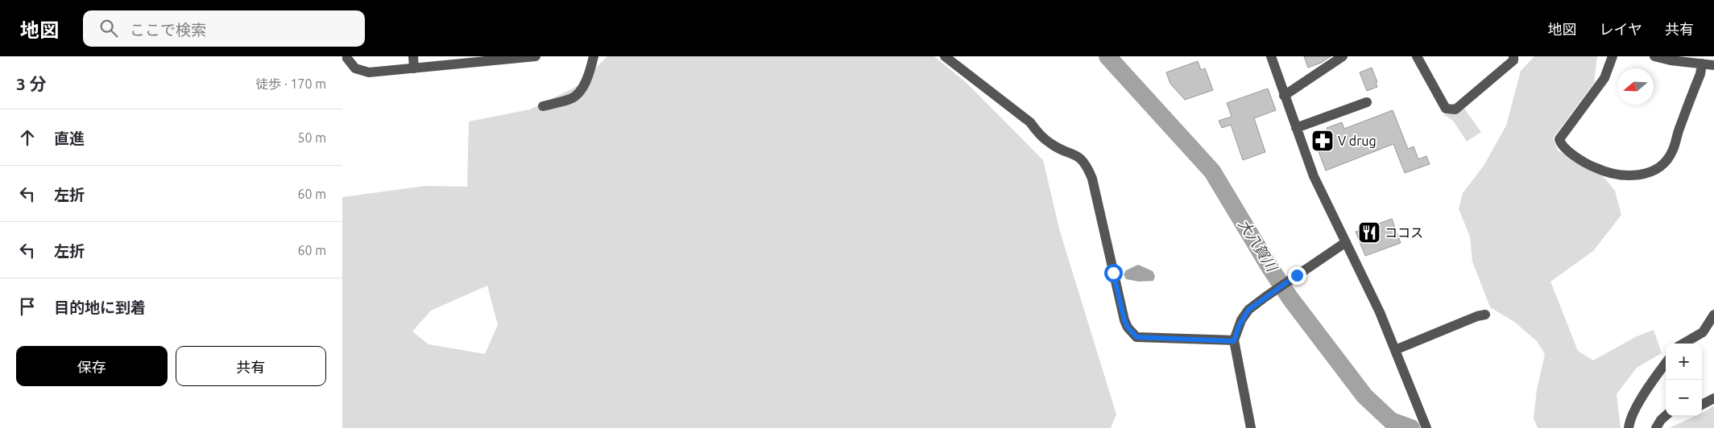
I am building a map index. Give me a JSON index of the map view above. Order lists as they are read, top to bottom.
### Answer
{
  "water": ["大八賀川"],
  "places": {
    "pharmacy": ["V drug"],
    "restaurant": ["ココス"]
  },
  "north": "left",
  "page": {
    "header": "地図",
    "search": "ここで検索",
    "nav": ["地図", "レイヤ", "共有"],
    "heading": ["3 分", "徒歩 · 170 m"],
    "list": [
      ["直進", "50 m"],
      ["左折", "60 m"],
      ["左折", "60 m"],
      "目的地に到着"
    ],
    "buttons": ["保存", "共有"],
    "map_buttons": ["+", "−"]
  }
}
